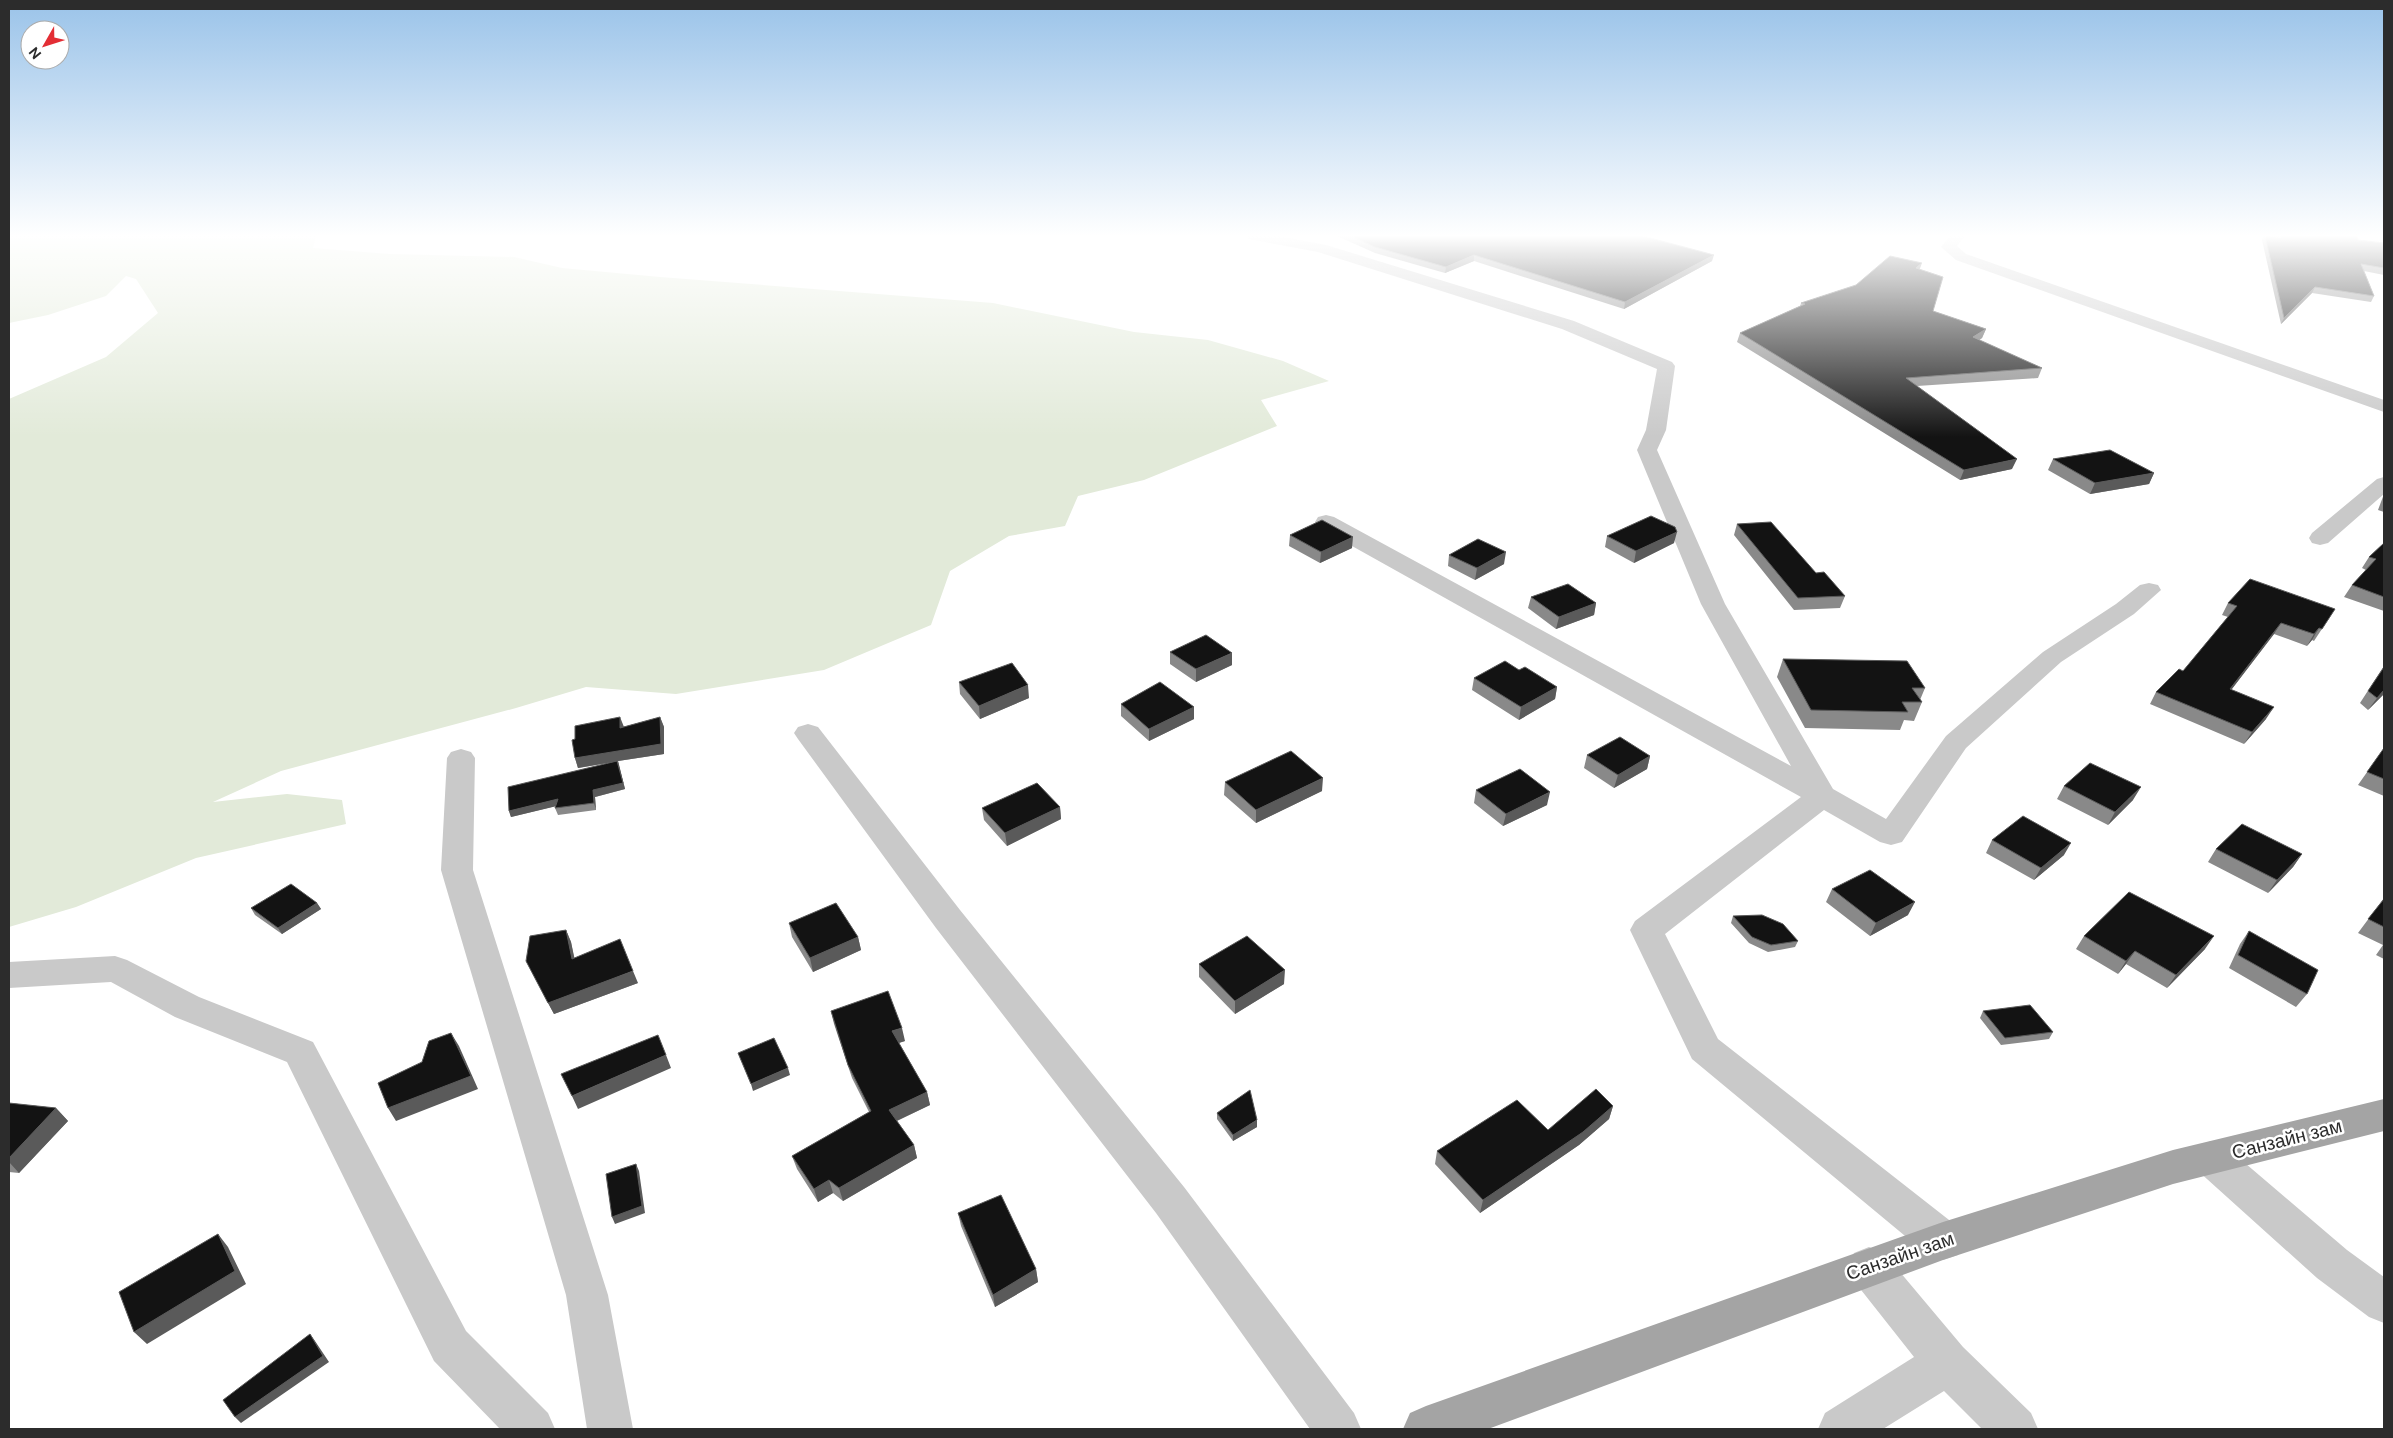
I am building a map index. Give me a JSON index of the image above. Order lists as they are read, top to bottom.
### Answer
{
  "streets": {
    "main road": ["Санзайн зам"]
  },
  "north": "bottom left"
}
